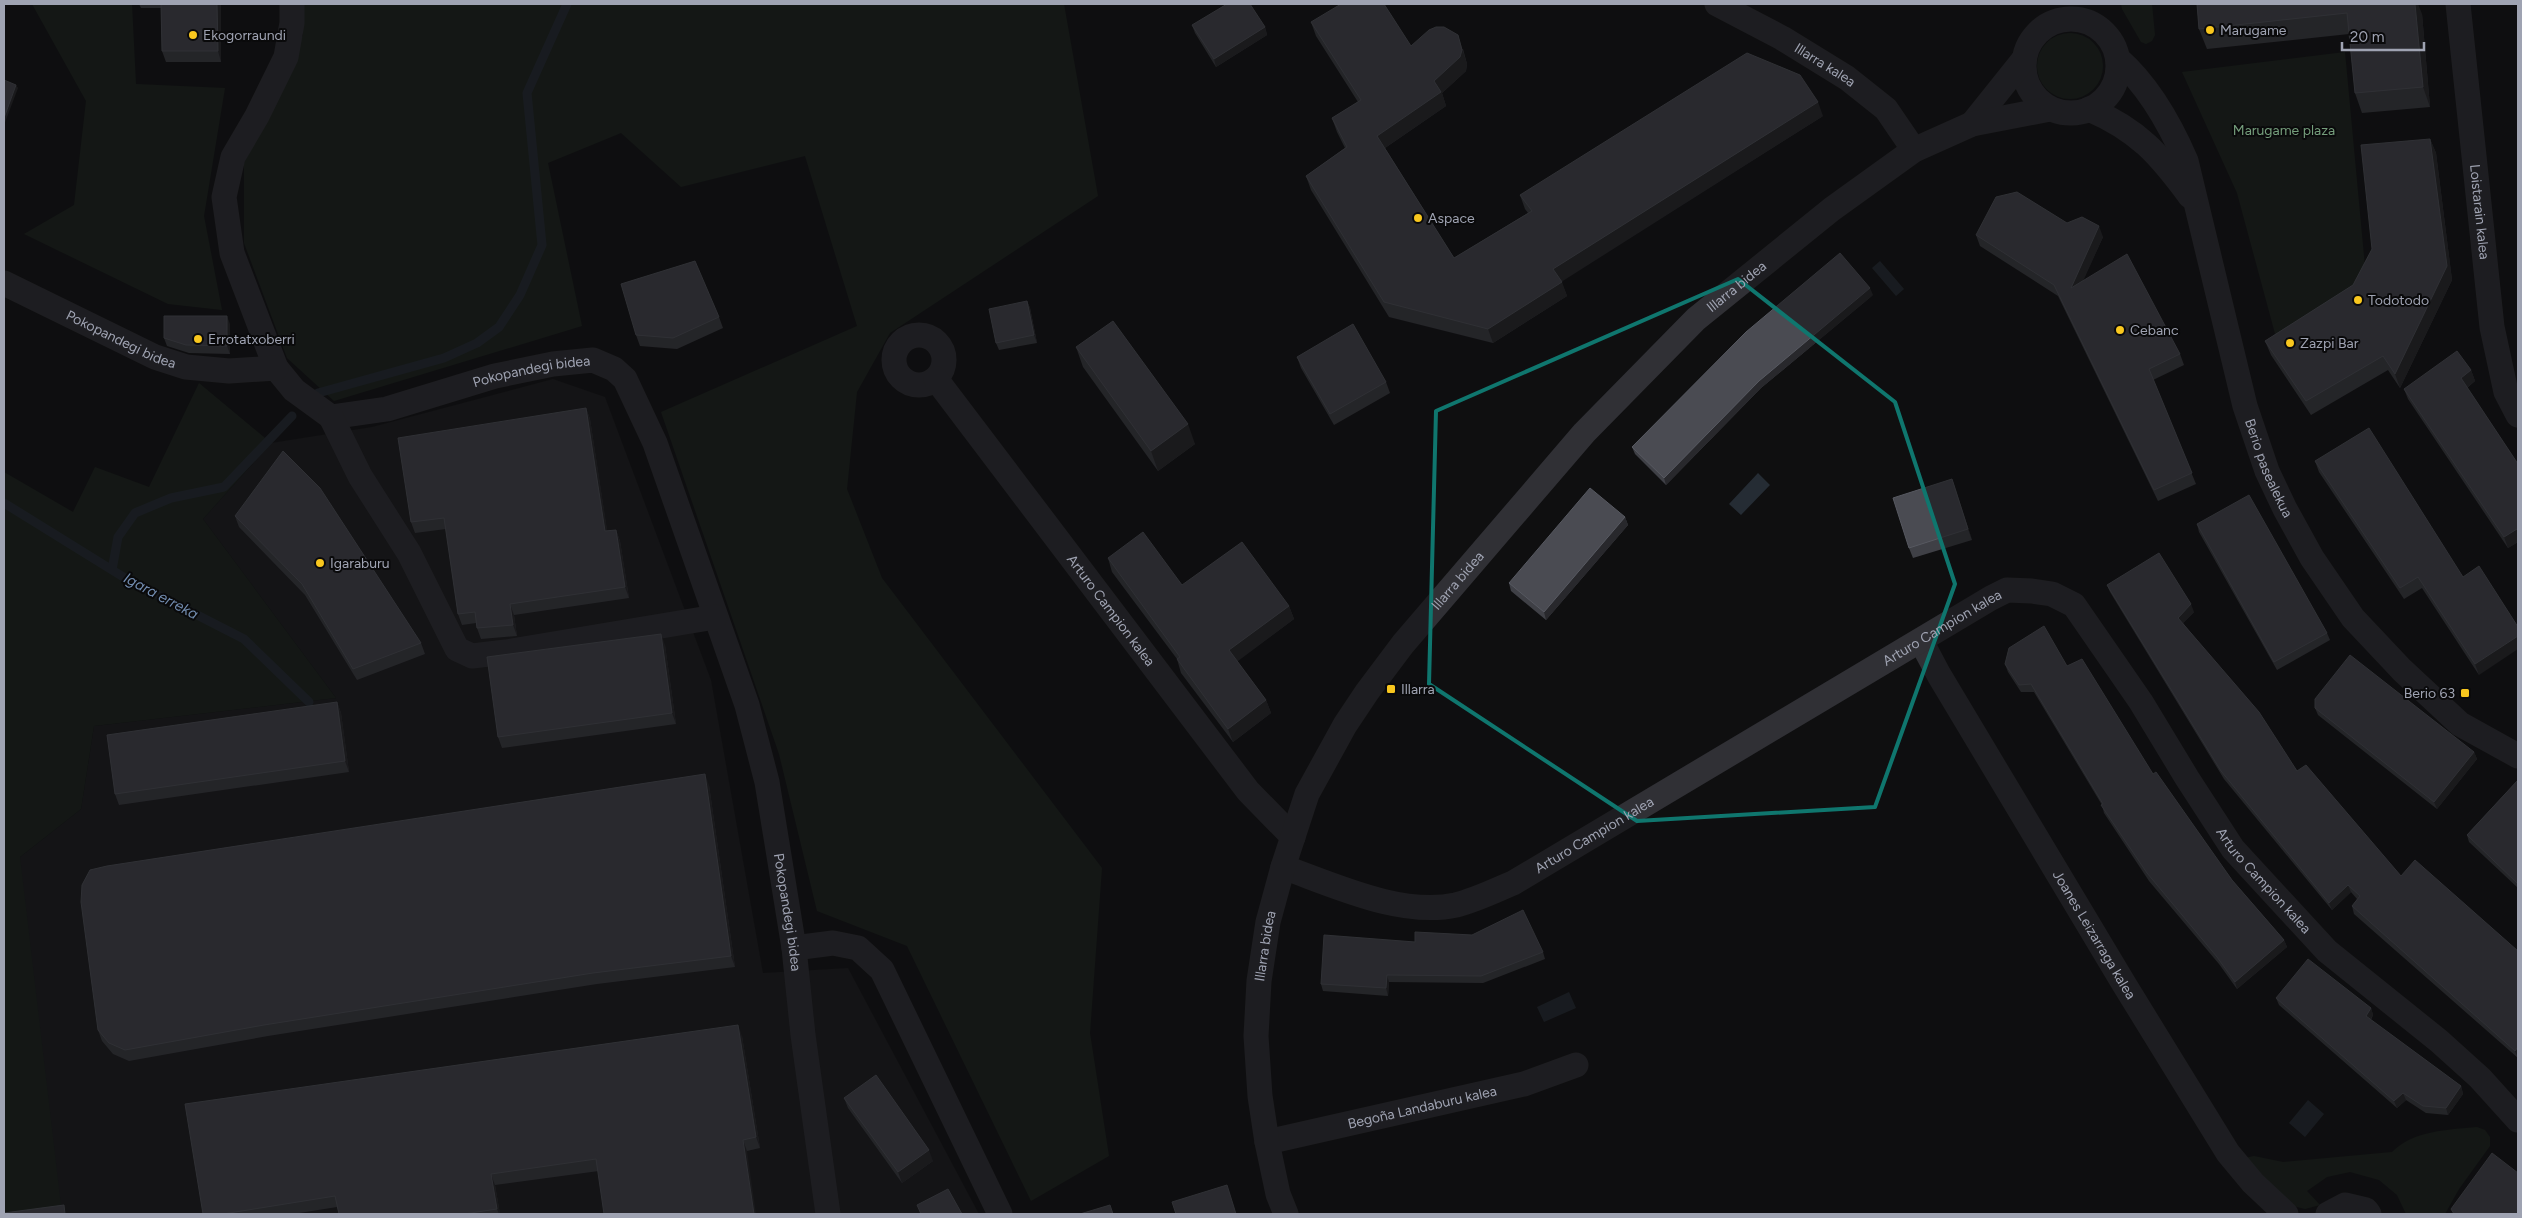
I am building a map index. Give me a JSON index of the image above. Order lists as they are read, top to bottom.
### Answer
{
  "streets": {
    "street": [
      "Illarra kalea",
      "Loistarain kalea",
      "Illarra bidea",
      "Pokopandegi bidea",
      "Berio pasealekua",
      "Arturo Campion kalea",
      "Joanes Leizarraga kalea",
      "Begoña Landaburu kalea"
    ]
  },
  "crossings": [
    ["Illarra kalea", "Illarra bidea"],
    ["Illarra bidea", "Berio pasealekua"],
    ["Illarra bidea", "Arturo Campion kalea"],
    ["Illarra bidea", "Begoña Landaburu kalea"],
    ["Arturo Campion kalea", "Joanes Leizarraga kalea"]
  ],
  "water": ["Igara erreka"],
  "parks": ["Marugame plaza"],
  "places": {
    "other": [
      "Marugame",
      "Ekogorraundi",
      "Aspace",
      "Todotodo",
      "Cebanc",
      "Errotatxoberri",
      "Zazpi Bar",
      "Igaraburu"
    ],
    "transit": ["Illarra", "Berio 63"]
  },
  "scale_bar": "20 m"
}
